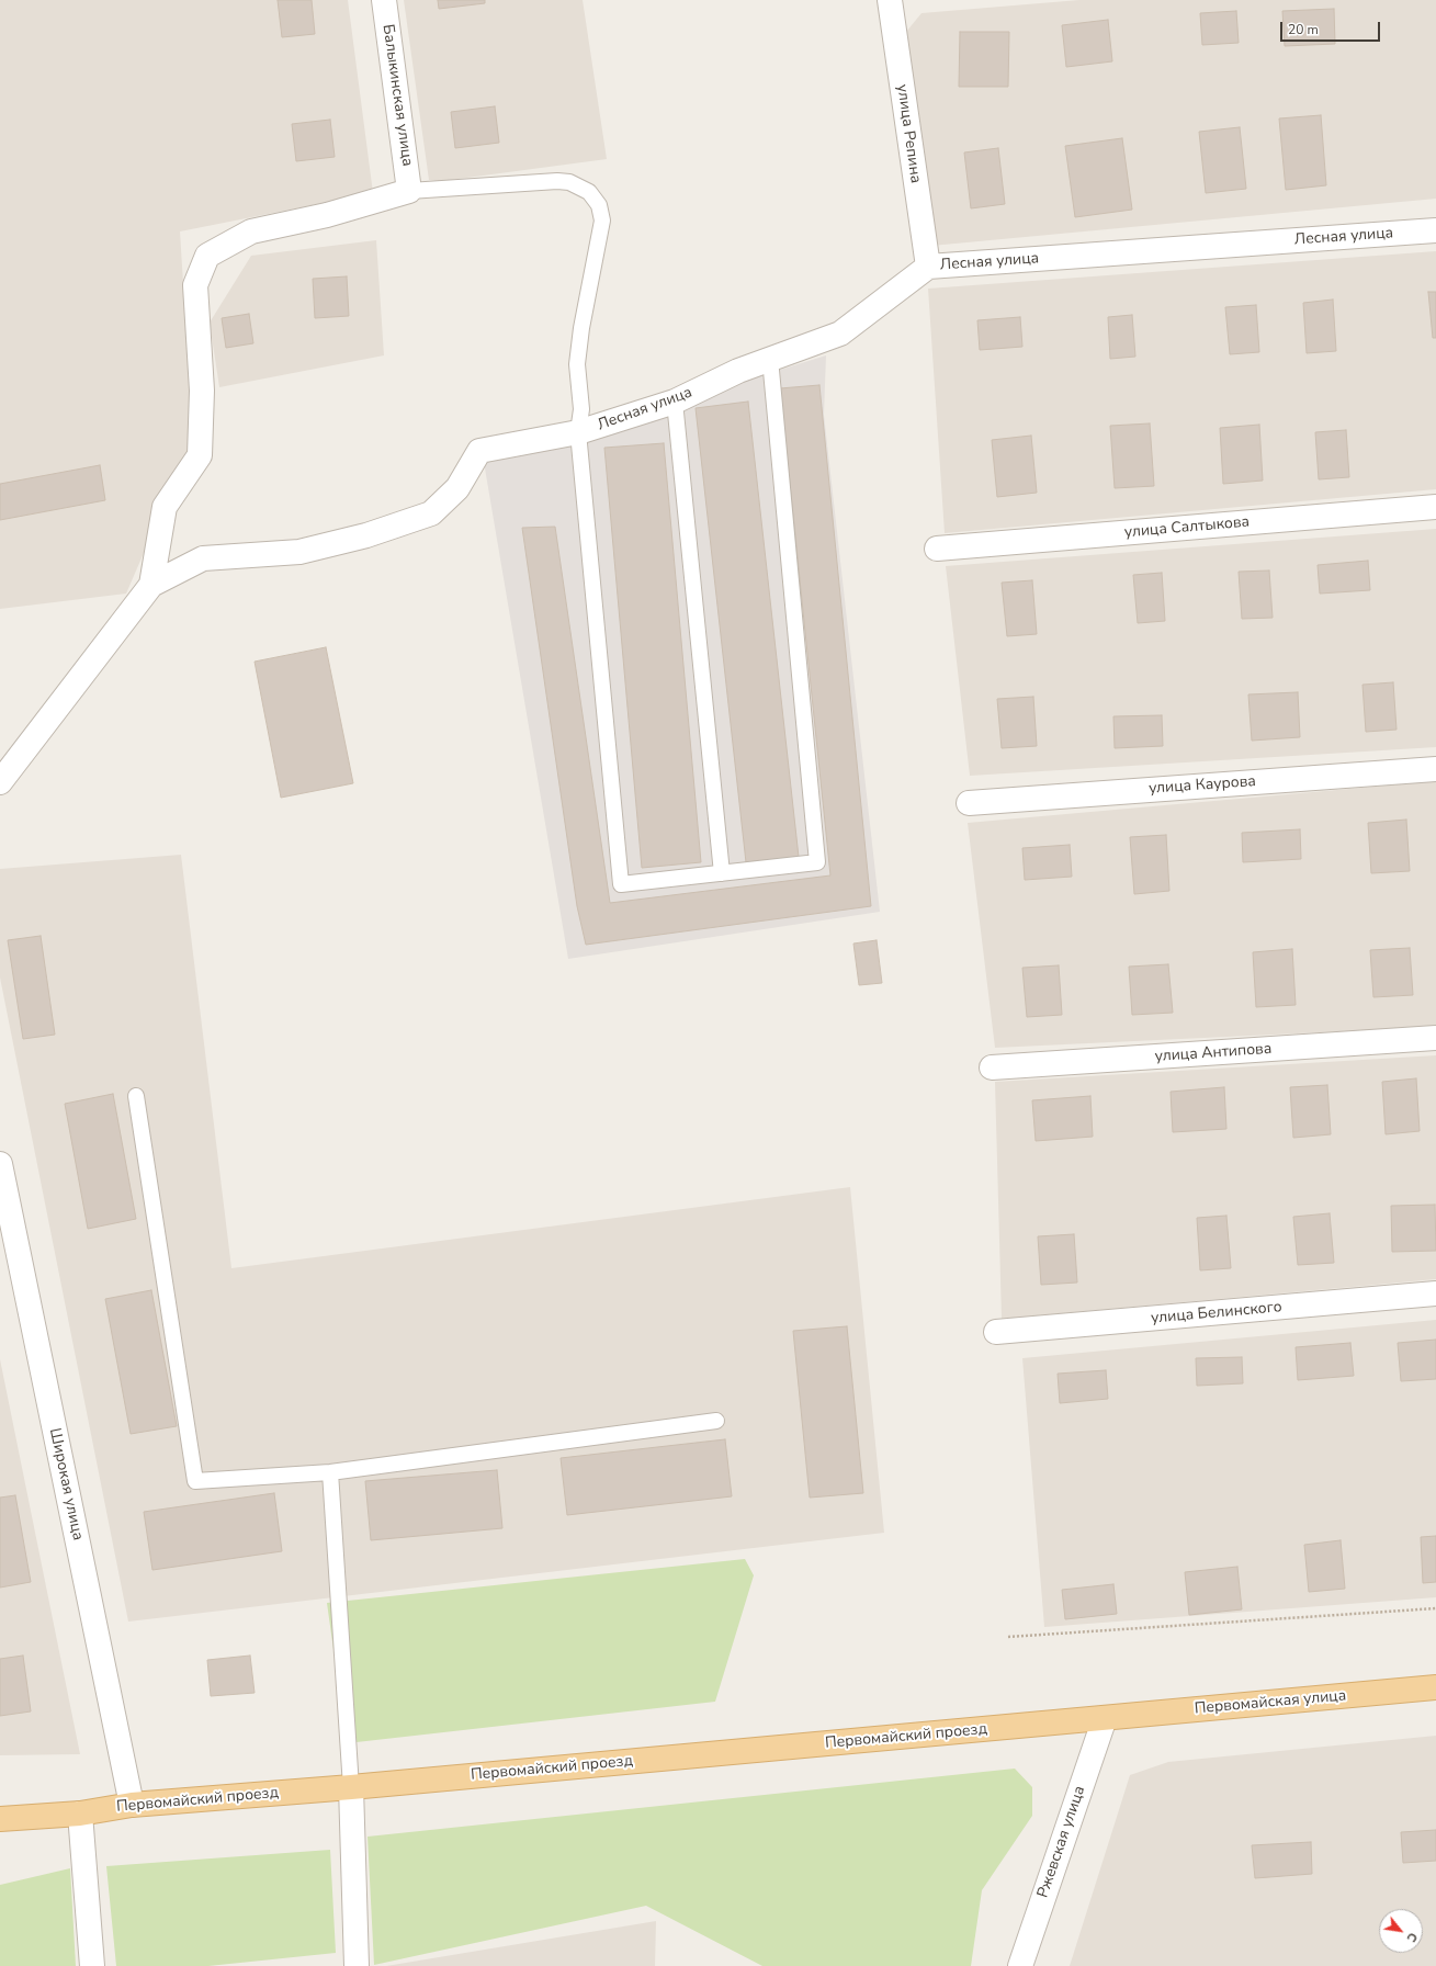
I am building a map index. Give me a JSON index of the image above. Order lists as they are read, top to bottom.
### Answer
{
  "streets": {
    "main road": ["Первомайская улица", "Первомайский проезд"],
    "street": [
      "Балыкинская улица",
      "улица Репина",
      "Лесная улица",
      "улица Салтыкова",
      "улица Каурова",
      "улица Антипова",
      "улица Белинского",
      "Широкая улица",
      "Ржевская улица"
    ]
  },
  "crossings": [
    ["улица Репина", "Лесная улица"],
    ["Широкая улица", "Первомайский проезд"],
    ["Первомайская улица", "Первомайский проезд"],
    ["Первомайская улица", "Ржевская улица"],
    ["Первомайский проезд", "Ржевская улица"]
  ],
  "scale_bar": "20 m",
  "north": "bottom right"
}
